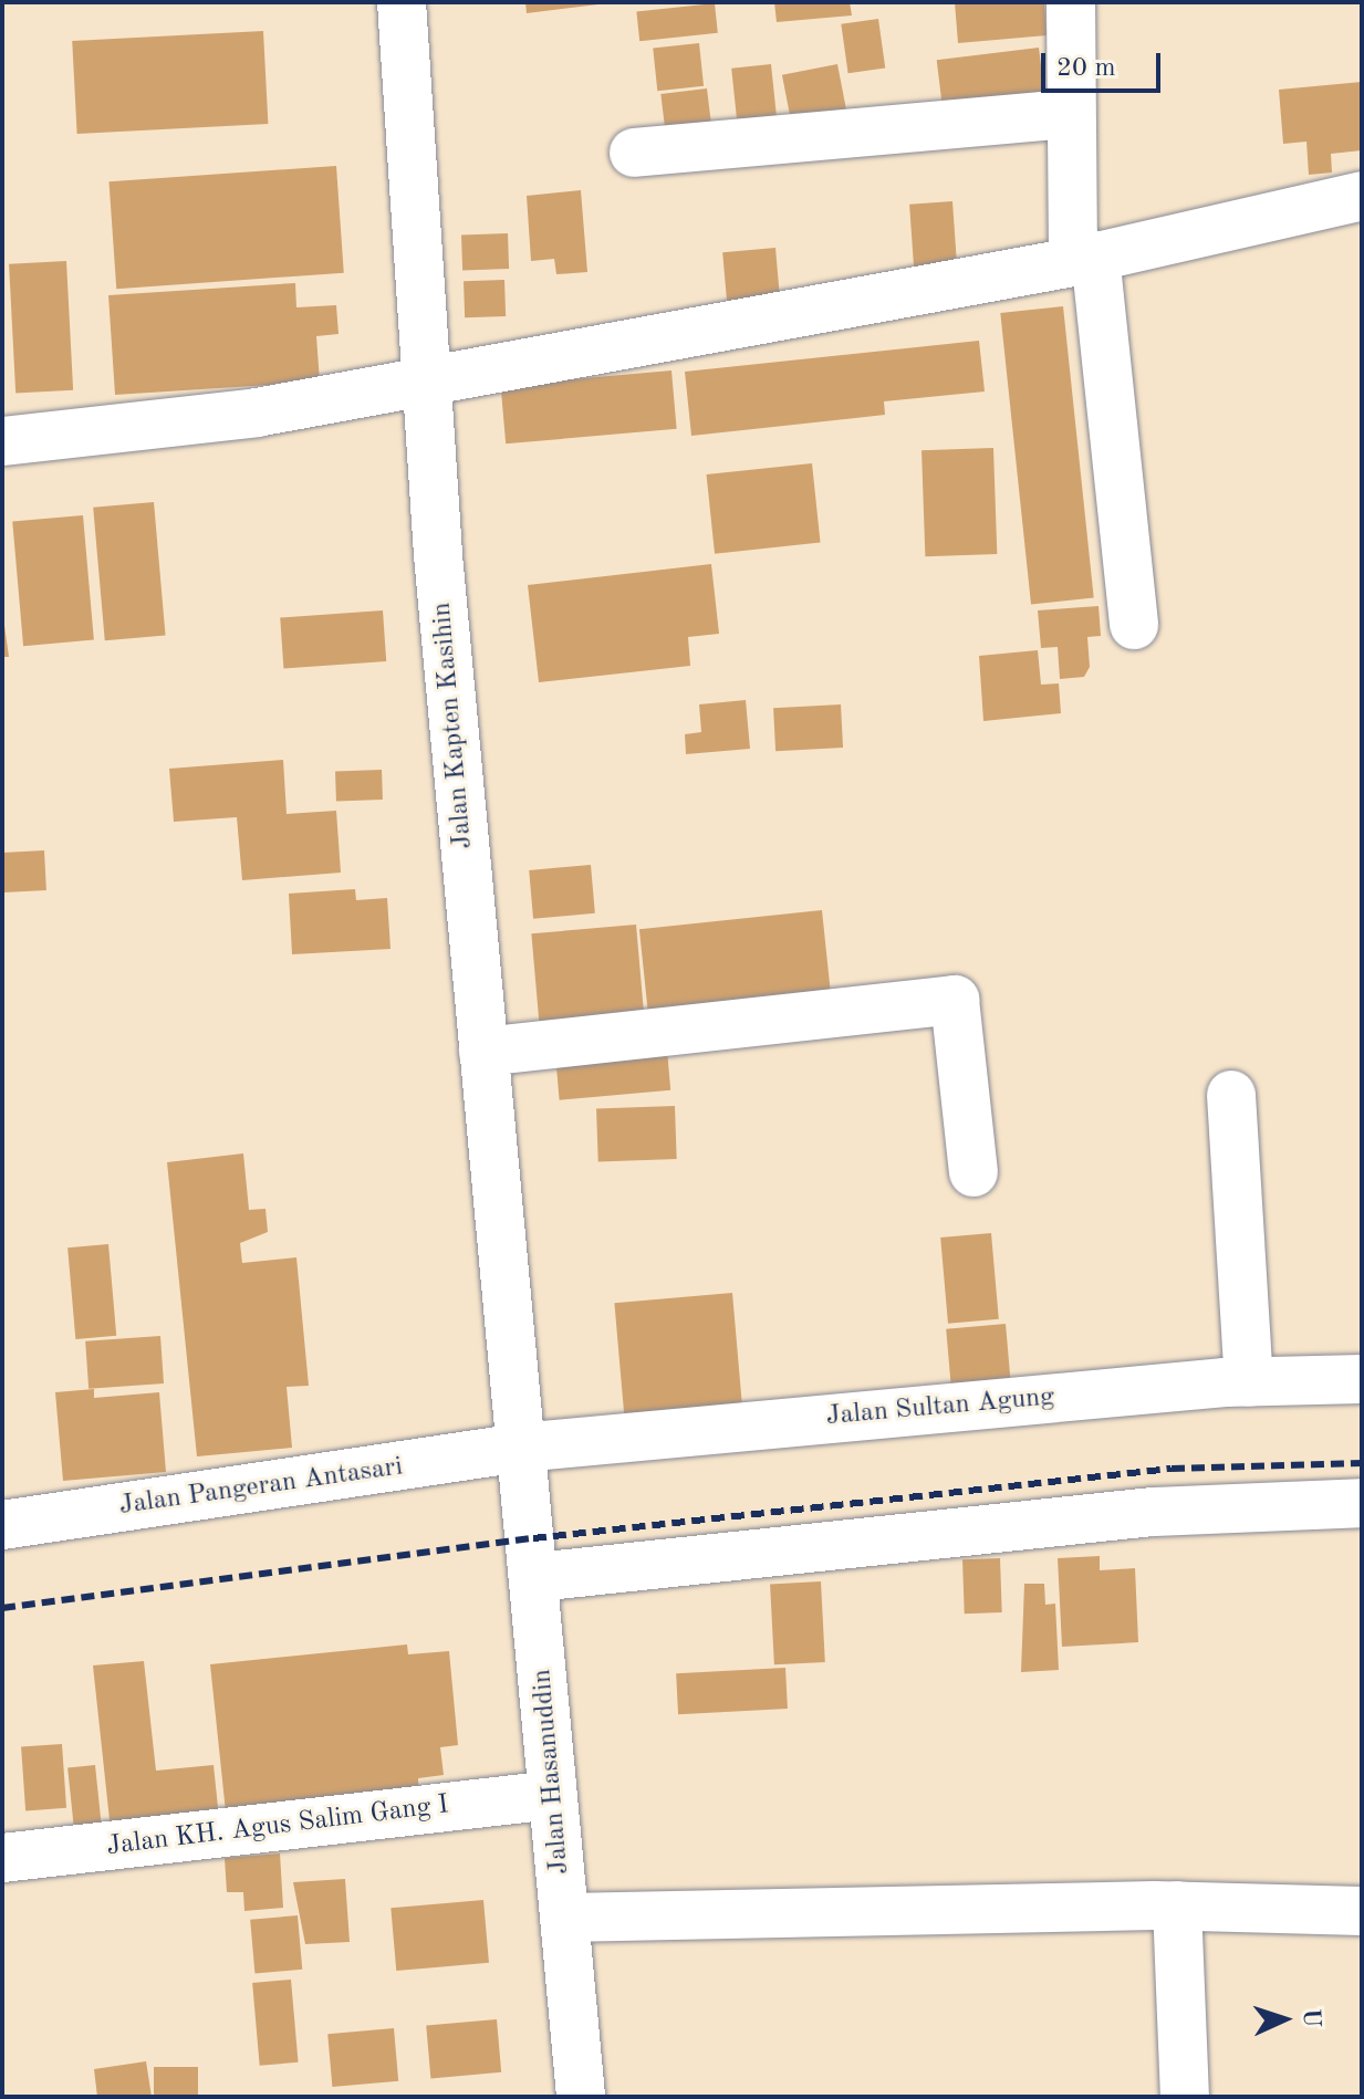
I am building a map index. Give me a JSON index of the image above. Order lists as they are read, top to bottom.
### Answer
{
  "streets": {
    "street": [
      "Jalan Kapten Kasihin",
      "Jalan Sultan Agung",
      "Jalan Pangeran Antasari",
      "Jalan Hasanuddin",
      "Jalan KH. Agus Salim Gang I"
    ]
  },
  "crossings": [
    ["Jalan Kapten Kasihin", "Jalan Sultan Agung"],
    ["Jalan Kapten Kasihin", "Jalan Pangeran Antasari"],
    ["Jalan Kapten Kasihin", "Jalan Hasanuddin"],
    ["Jalan Sultan Agung", "Jalan Pangeran Antasari"],
    ["Jalan Sultan Agung", "Jalan Hasanuddin"],
    ["Jalan Pangeran Antasari", "Jalan Hasanuddin"],
    ["Jalan Hasanuddin", "Jalan KH. Agus Salim Gang I"]
  ],
  "scale_bar": "20 m",
  "north": "right"
}
